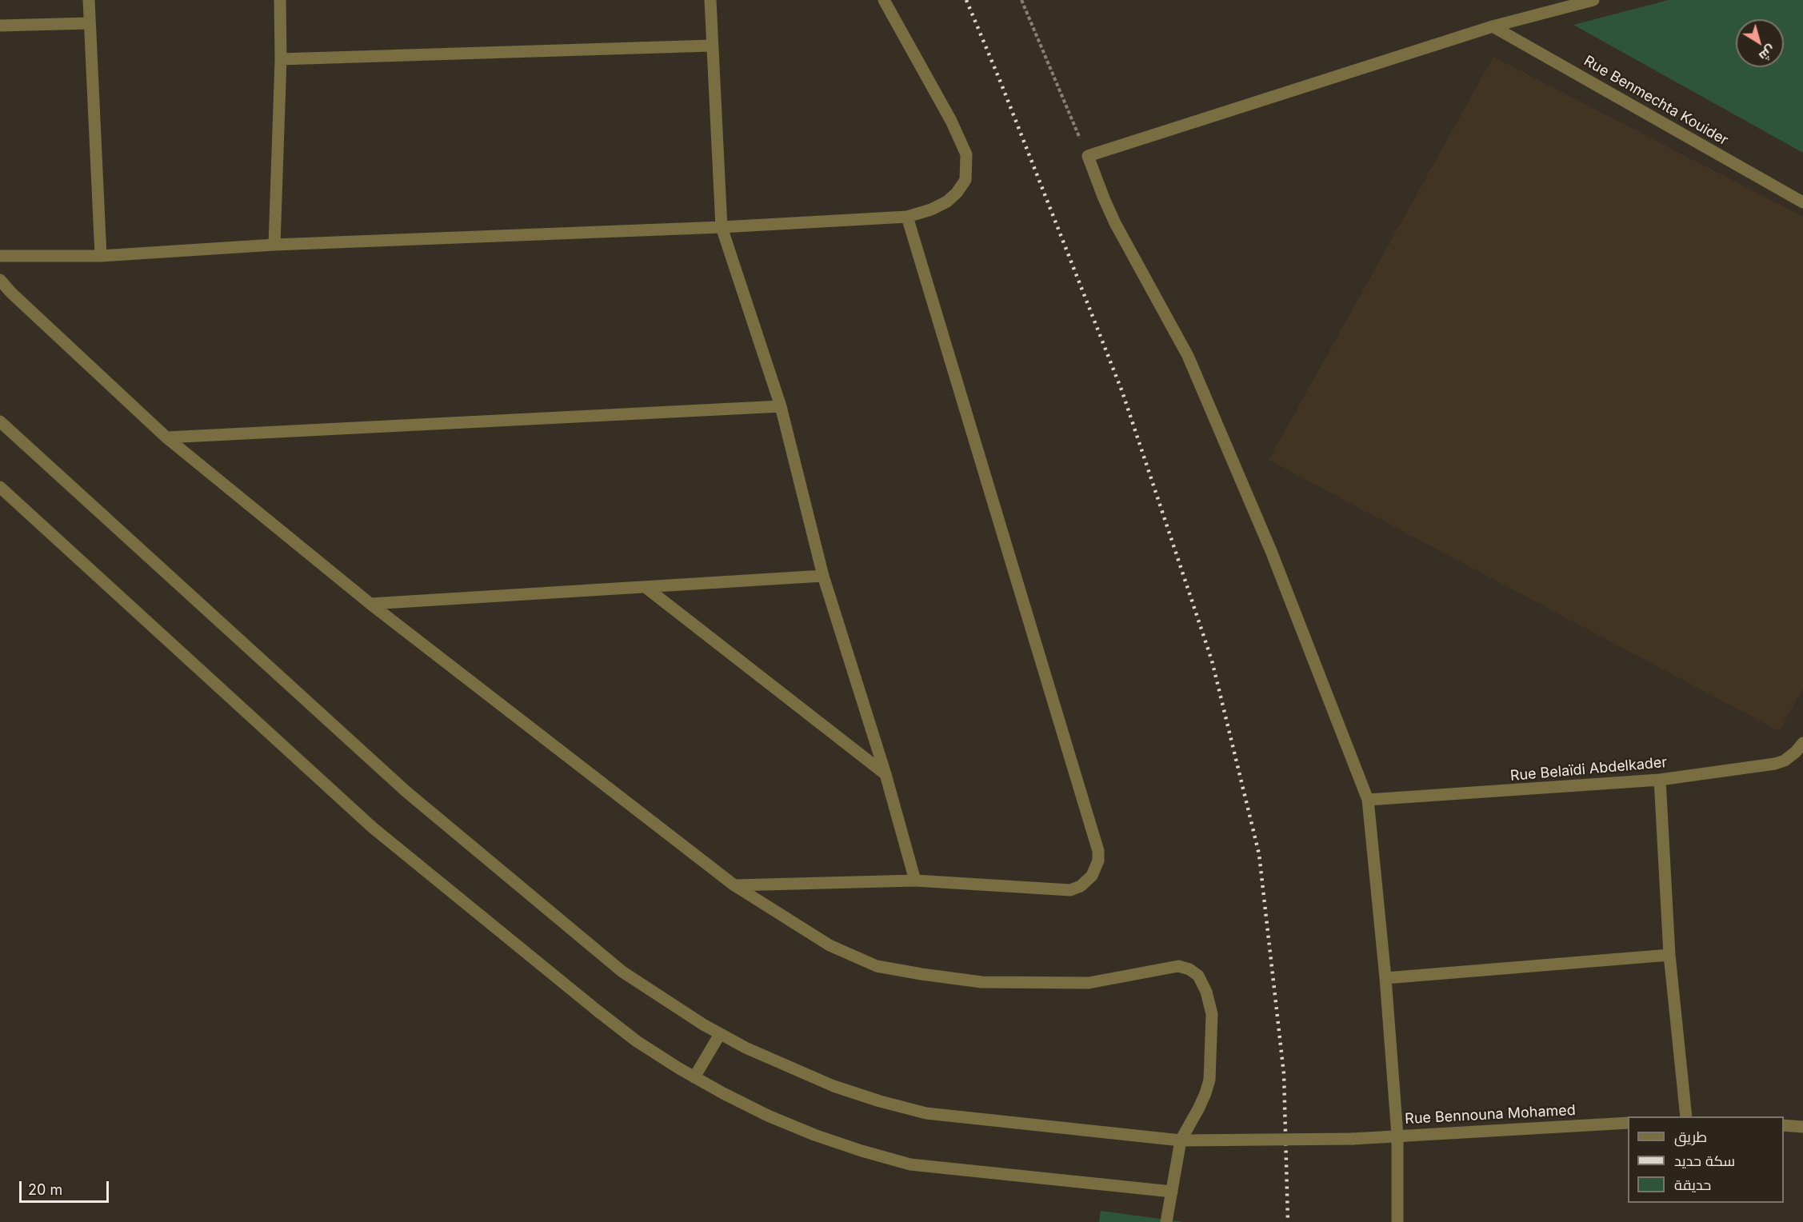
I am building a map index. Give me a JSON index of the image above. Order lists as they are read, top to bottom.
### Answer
{
  "streets": {
    "street": ["Rue Benmechta Kouider", "Rue Belaïdi Abdelkader", "Rue Bennouna Mohamed"]
  },
  "legend": ["طريق", "سكة حديد", "حديقة"],
  "scale_bar": "20 m",
  "north": "bottom right"
}
